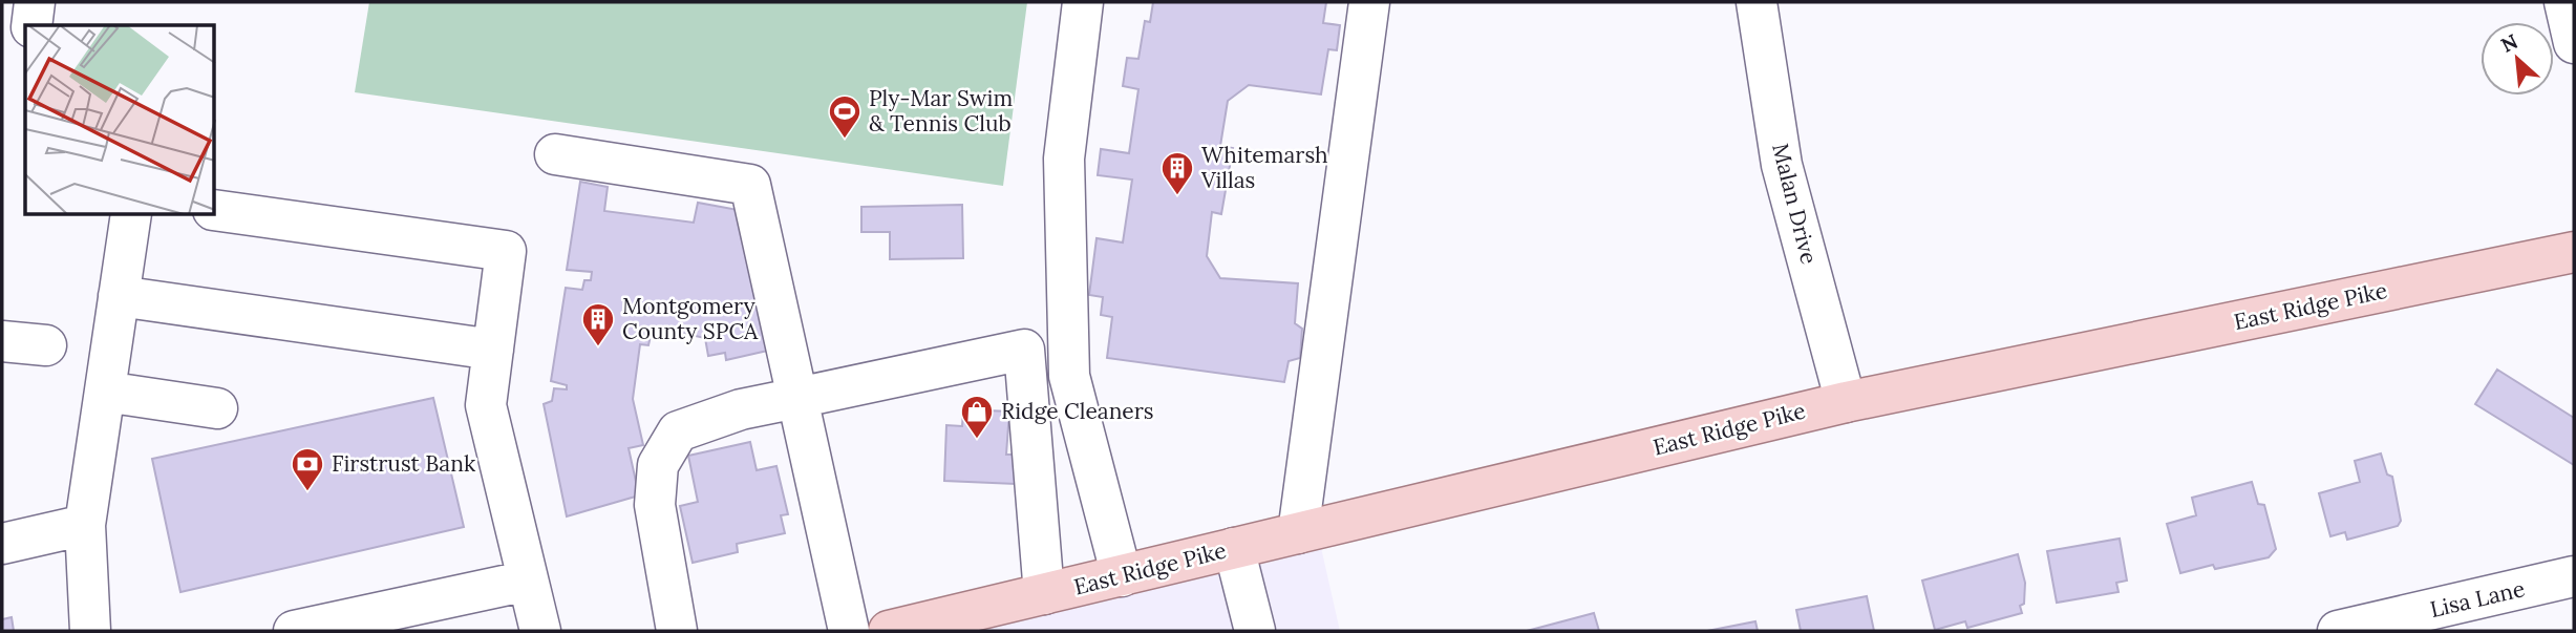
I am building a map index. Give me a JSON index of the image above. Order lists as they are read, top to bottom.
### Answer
{
  "streets": {
    "main road": ["East Ridge Pike"],
    "street": ["Malan Drive", "Lisa Lane"]
  },
  "crossings": [
    ["Malan Drive", "East Ridge Pike"]
  ],
  "places": {
    "sports": ["Ply-Mar Swim & Tennis Club"],
    "building": ["Whitemarsh Villas", "Montgomery County SPCA"],
    "shop": ["Ridge Cleaners"],
    "bank": ["Firstrust Bank"]
  },
  "north": "top left"
}
